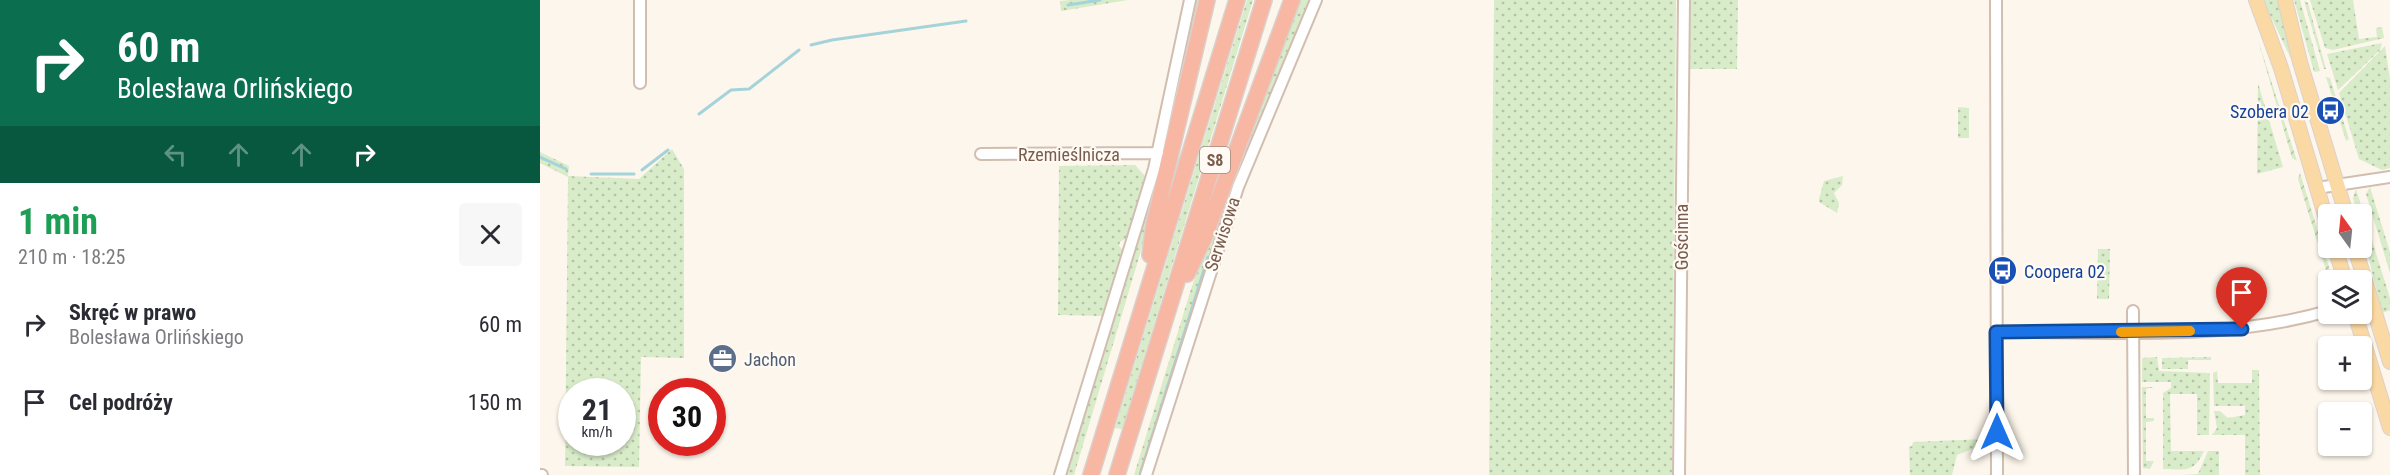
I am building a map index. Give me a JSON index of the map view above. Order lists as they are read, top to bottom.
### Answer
{
  "streets": {
    "highway": ["S8"],
    "street": ["Rzemieślnicza", "Serwisowa", "Gościnna"]
  },
  "places": {
    "bus stop": ["Szobera 02", "Coopera 02"],
    "office": ["Jachon"]
  },
  "north": "top",
  "page": {
    "turn": ["60 m", "Bolesława Orlińskiego"],
    "heading": ["1 min", "210 m · 18:25"],
    "map_buttons": ["+", "−"],
    "list": [
      {
        "name": "Skręć w prawo",
        "note": "Bolesława Orlińskiego",
        "value": "60 m"
      },
      {
        "name": "Cel podróży",
        "value": "150 m"
      }
    ],
    "speed": "21 km/h",
    "limit": "30"
  }
}
